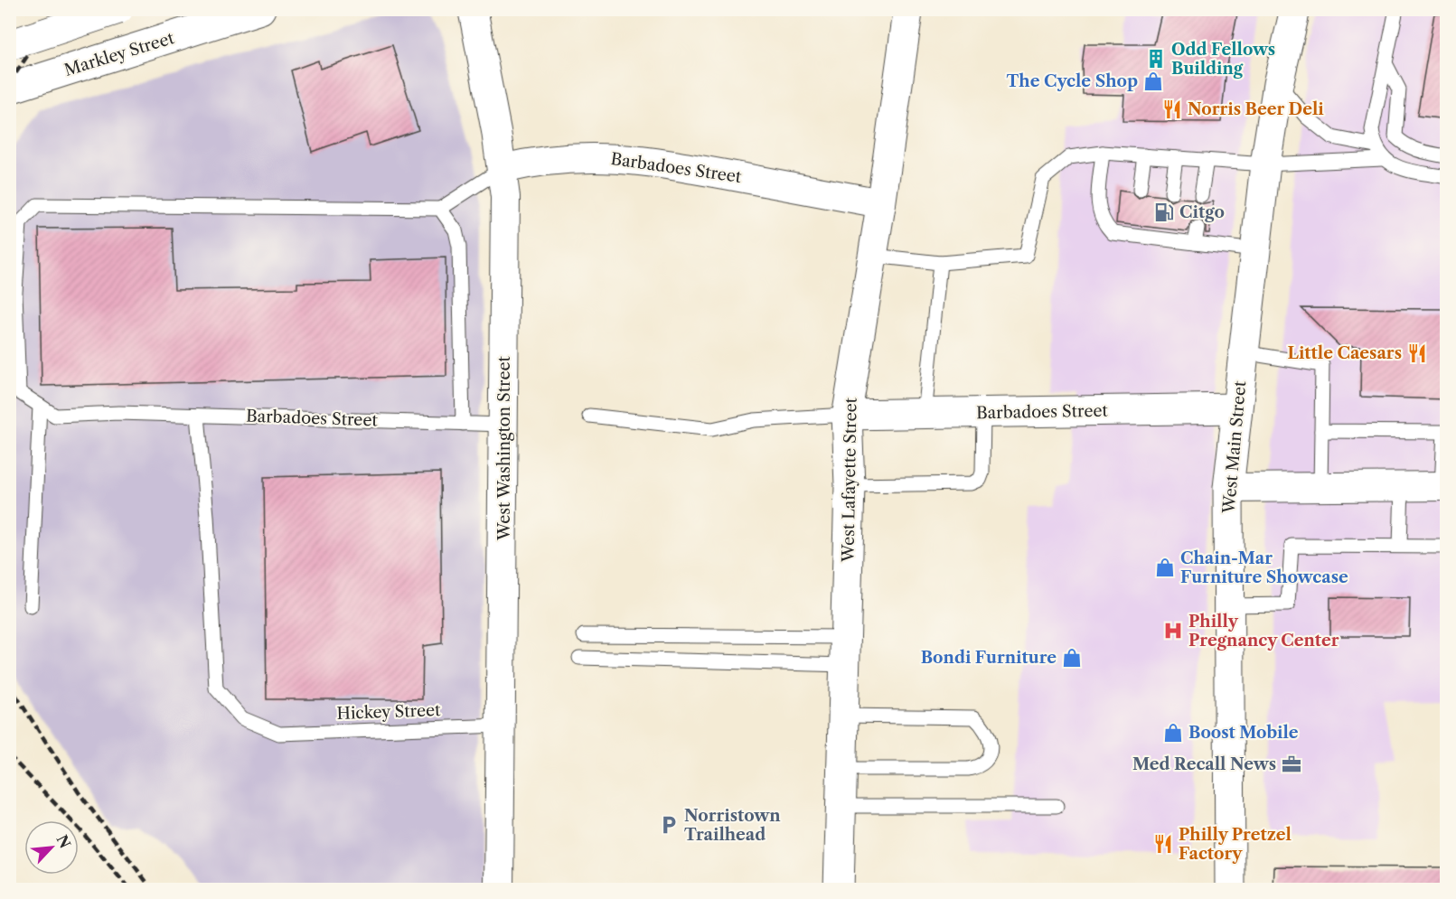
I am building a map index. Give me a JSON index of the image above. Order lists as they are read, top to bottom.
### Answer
{
  "streets": {
    "main road": [
      "Markley Street",
      "Barbadoes Street",
      "West Main Street",
      "West Lafayette Street"
    ],
    "street": ["West Washington Street"],
    "lane": ["Hickey Street"]
  },
  "crossings": [
    ["Barbadoes Street", "West Main Street"],
    ["Barbadoes Street", "West Washington Street"],
    ["Barbadoes Street", "West Lafayette Street"],
    ["Barbadoes Street", "Hickey Street"],
    ["West Washington Street", "Hickey Street"]
  ],
  "places": {
    "building": ["Odd Fellows Building"],
    "shop": [
      "The Cycle Shop",
      "Chain-Mar Furniture Showcase",
      "Bondi Furniture",
      "Boost Mobile"
    ],
    "restaurant": ["Norris Beer Deli", "Little Caesars", "Philly Pretzel Factory"],
    "fuel station": ["Citgo"],
    "hospital": ["Philly Pregnancy Center"],
    "office": ["Med Recall News"],
    "parking": ["Norristown Trailhead"]
  },
  "north": "top right"
}
